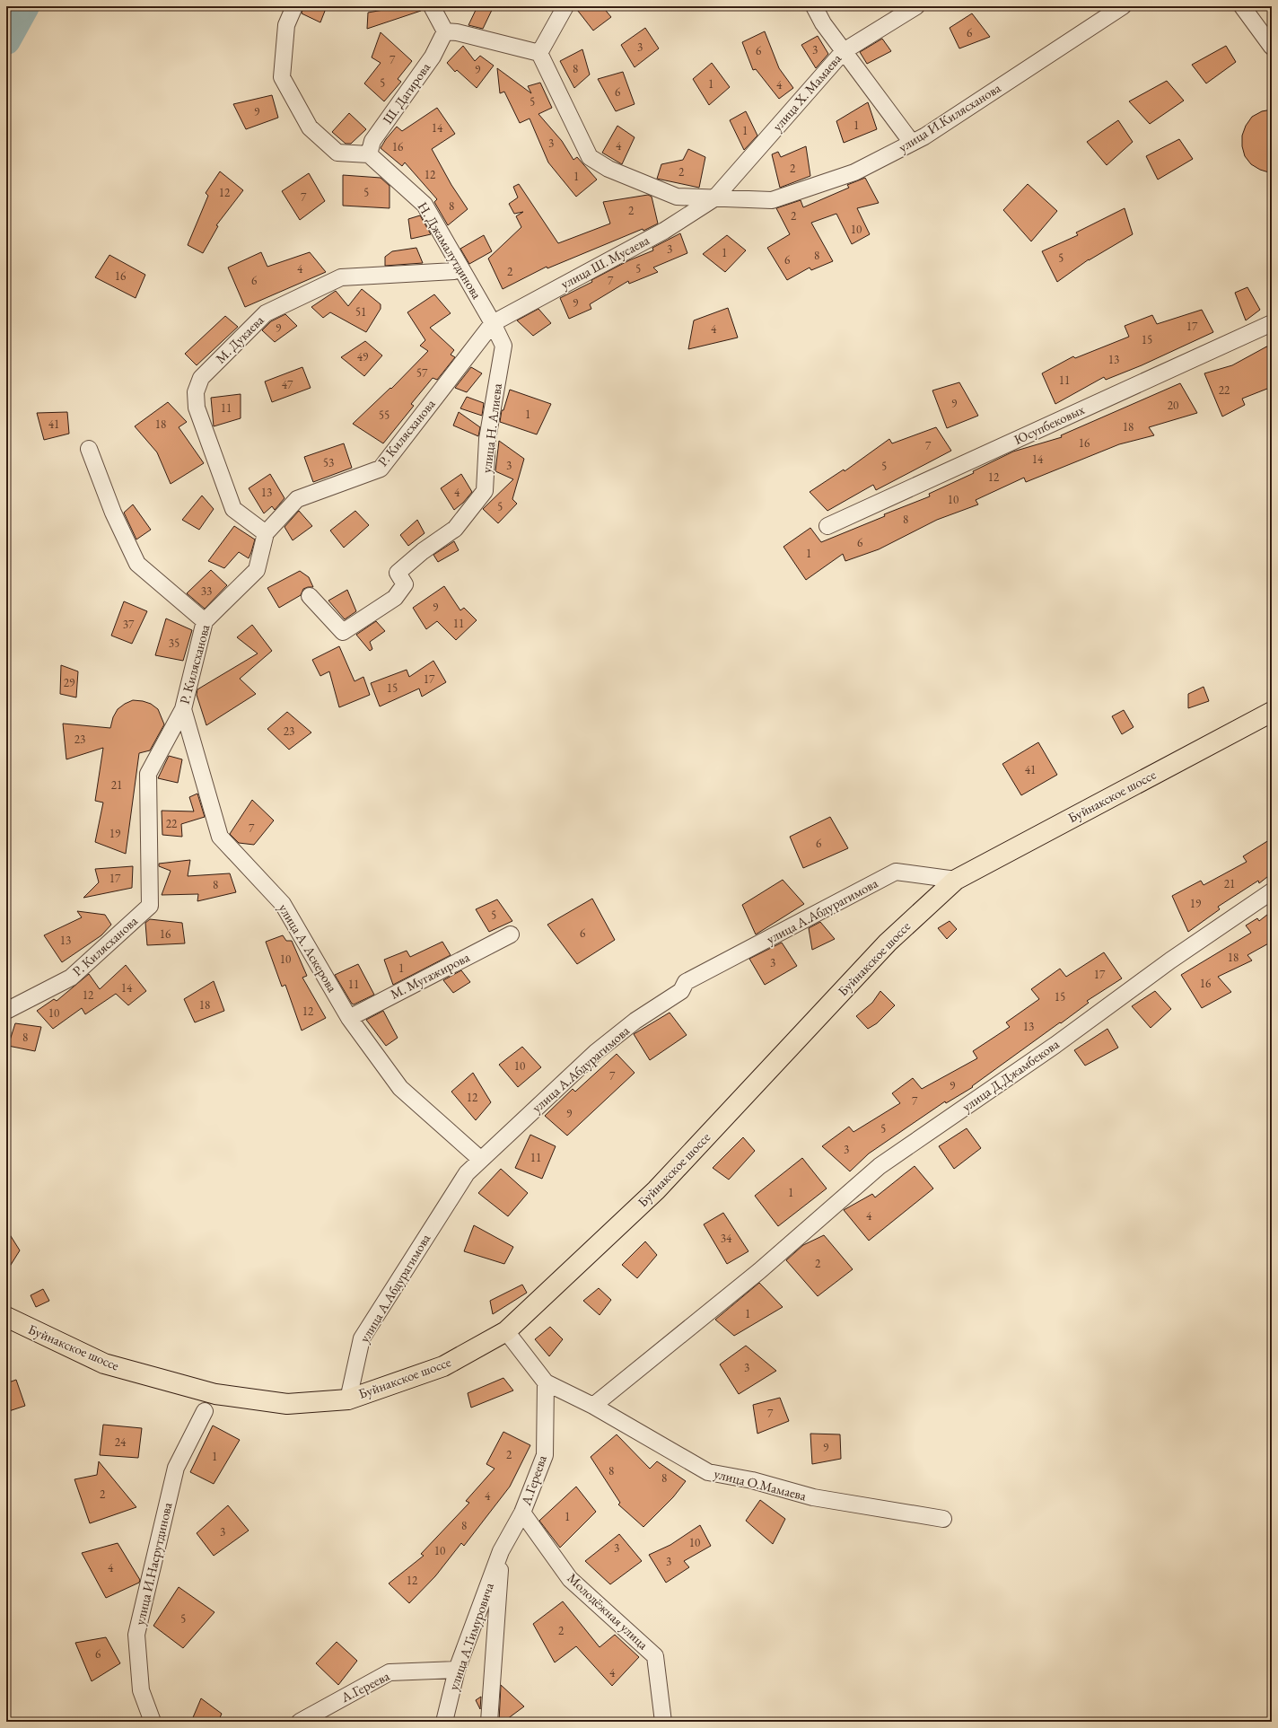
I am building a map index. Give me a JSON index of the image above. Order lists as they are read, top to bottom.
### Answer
{
  "streets": {
    "main road": ["Буйнакское шоссе"],
    "street": [
      "улица Х. Мамаева",
      "Ш. Дагирова",
      "улица И.Килясханова",
      "Н. Джамалутдинова",
      "улица Ш. Мусаева",
      "М. Дукаева",
      "Юсупбековых",
      "улица Н. Алиева",
      "Р. Килясханова",
      "улица А.Абдурагимова",
      "улица А. Аскерова",
      "М. Мугажирова",
      "улица Д.Джамбекова",
      "A.Гереева",
      "улица О.Мамаева",
      "улица И.Насрутдинова",
      "Молодёжная улица",
      "улица А.Тимуровича",
      "А.Гереева"
    ]
  },
  "crossings": [
    ["улица Х. Мамаева", "улица И.Килясханова"],
    ["улица Х. Мамаева", "улица Ш. Мусаева"],
    ["Ш. Дагирова", "Н. Джамалутдинова"],
    ["улица И.Килясханова", "улица Ш. Мусаева"],
    ["Н. Джамалутдинова", "улица Ш. Мусаева"],
    ["Н. Джамалутдинова", "улица Н. Алиева"],
    ["Н. Джамалутдинова", "Р. Килясханова"],
    ["улица Ш. Мусаева", "улица Н. Алиева"],
    ["улица Ш. Мусаева", "Р. Килясханова"],
    ["М. Дукаева", "Р. Килясханова"],
    ["улица Н. Алиева", "Р. Килясханова"],
    ["Р. Килясханова", "улица А. Аскерова"],
    ["Буйнакское шоссе", "улица А.Абдурагимова"],
    ["улица А.Абдурагимова", "улица А. Аскерова"],
    ["улица А. Аскерова", "М. Мугажирова"],
    ["улица Д.Джамбекова", "улица О.Мамаева"],
    ["A.Гереева", "улица О.Мамаева"],
    ["A.Гереева", "Молодёжная улица"],
    ["A.Гереева", "улица А.Тимуровича"],
    ["улица А.Тимуровича", "А.Гереева"]
  ],
  "house_numbers": [
    "6",
    "3",
    "3",
    "6",
    "7",
    "8",
    "9",
    "5",
    "1",
    "4",
    "6",
    "5",
    "9",
    "1",
    "14",
    "1",
    "3",
    "4",
    "16",
    "2",
    "2",
    "12",
    "1",
    "12",
    "5",
    "7",
    "8",
    "2",
    "2",
    "10",
    "3",
    "1",
    "8",
    "5",
    "6",
    "4",
    "5",
    "2",
    "16",
    "6",
    "7",
    "9",
    "51",
    "17",
    "9",
    "4",
    "15",
    "49",
    "13",
    "57",
    "11",
    "47",
    "22",
    "9",
    "20",
    "11",
    "1",
    "55",
    "41",
    "18",
    "18",
    "16",
    "7",
    "14",
    "53",
    "3",
    "5",
    "12",
    "13",
    "4",
    "10",
    "5",
    "8",
    "6",
    "1",
    "33",
    "9",
    "11",
    "37",
    "35",
    "17",
    "29",
    "15",
    "23",
    "23",
    "41",
    "21",
    "22",
    "7",
    "19",
    "6",
    "17",
    "21",
    "8",
    "19",
    "5",
    "6",
    "16",
    "13",
    "18",
    "10",
    "3",
    "1",
    "17",
    "16",
    "11",
    "14",
    "12",
    "15",
    "18",
    "12",
    "10",
    "13",
    "8",
    "10",
    "7",
    "9",
    "12",
    "7",
    "9",
    "5",
    "3",
    "11",
    "1",
    "4",
    "34",
    "2",
    "1",
    "3",
    "7",
    "24",
    "9",
    "2",
    "1",
    "8",
    "8",
    "2",
    "4",
    "1",
    "8",
    "3",
    "10",
    "3",
    "10",
    "3",
    "4",
    "12",
    "5",
    "2",
    "6",
    "4"
  ]
}
